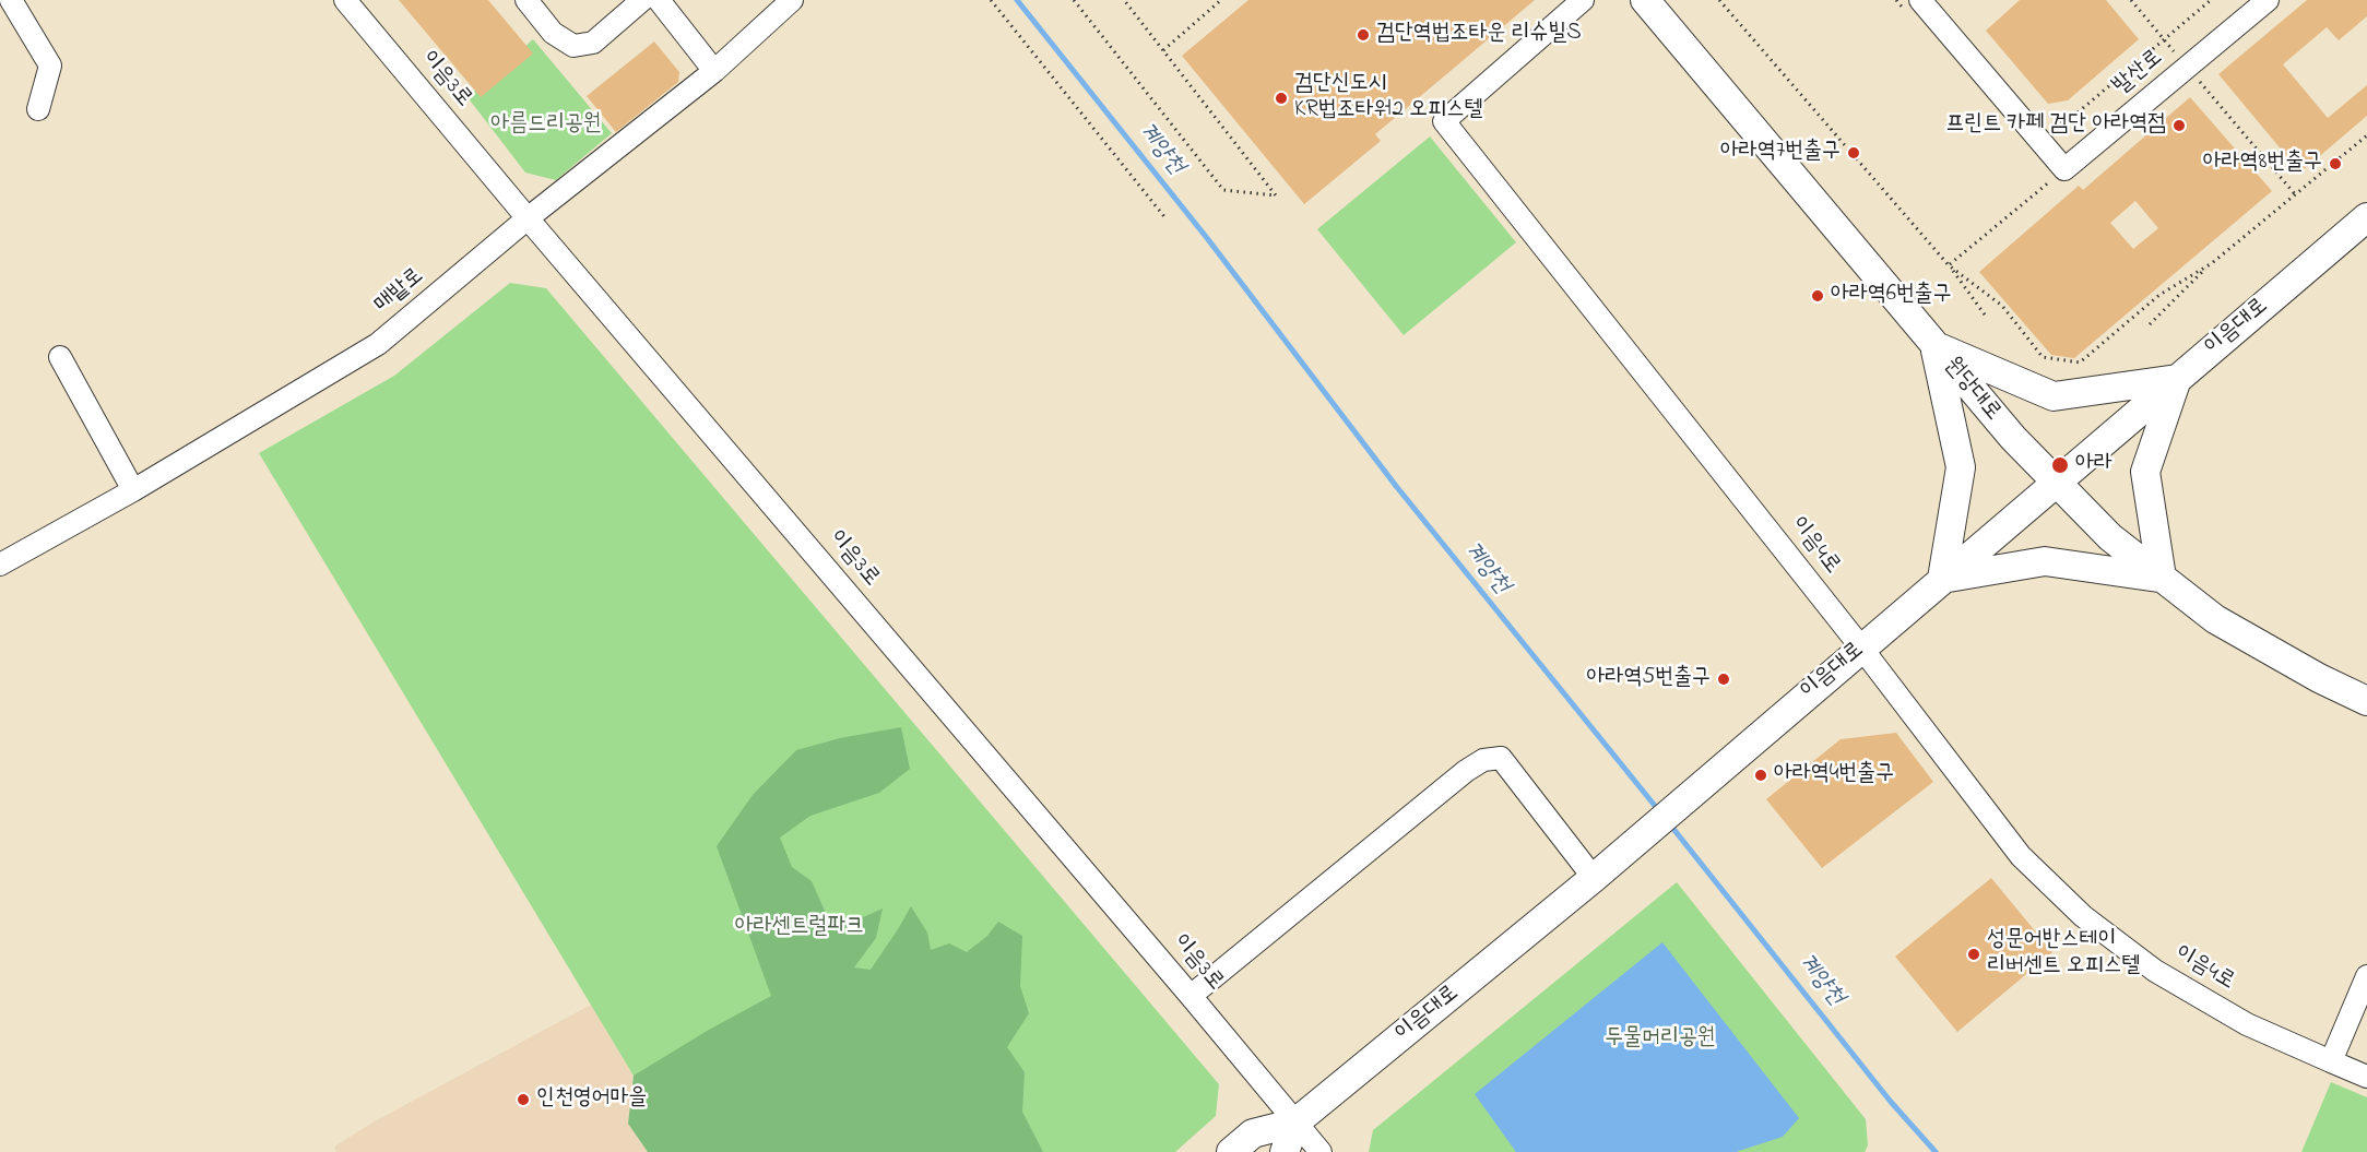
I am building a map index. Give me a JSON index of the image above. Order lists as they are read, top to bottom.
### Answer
{
  "streets": {
    "main road": ["이음대로", "원당대로"],
    "street": [
      "발산로",
      "이음3로",
      "매밭로",
      "이음4로"
    ]
  },
  "crossings": [
    ["이음3로", "매밭로"],
    ["이음3로", "이음대로"],
    ["이음대로", "원당대로"],
    ["이음대로", "이음4로"]
  ],
  "water": ["계양천"],
  "parks": ["아름드리공원", "아라센트럴파크", "두물머리공원"],
  "places": [
    "검단역법조타운 리슈빌S",
    "검단신도시 KR법조타워2 오피스텔",
    "프린트 카페 검단 아라역점",
    "아라역7번출구",
    "아라역8번출구",
    "아라역6번출구",
    "아라",
    "아라역5번출구",
    "아라역4번출구",
    "성문어반스테이 리버센트 오피스텔",
    "인천영어마을"
  ]
}
